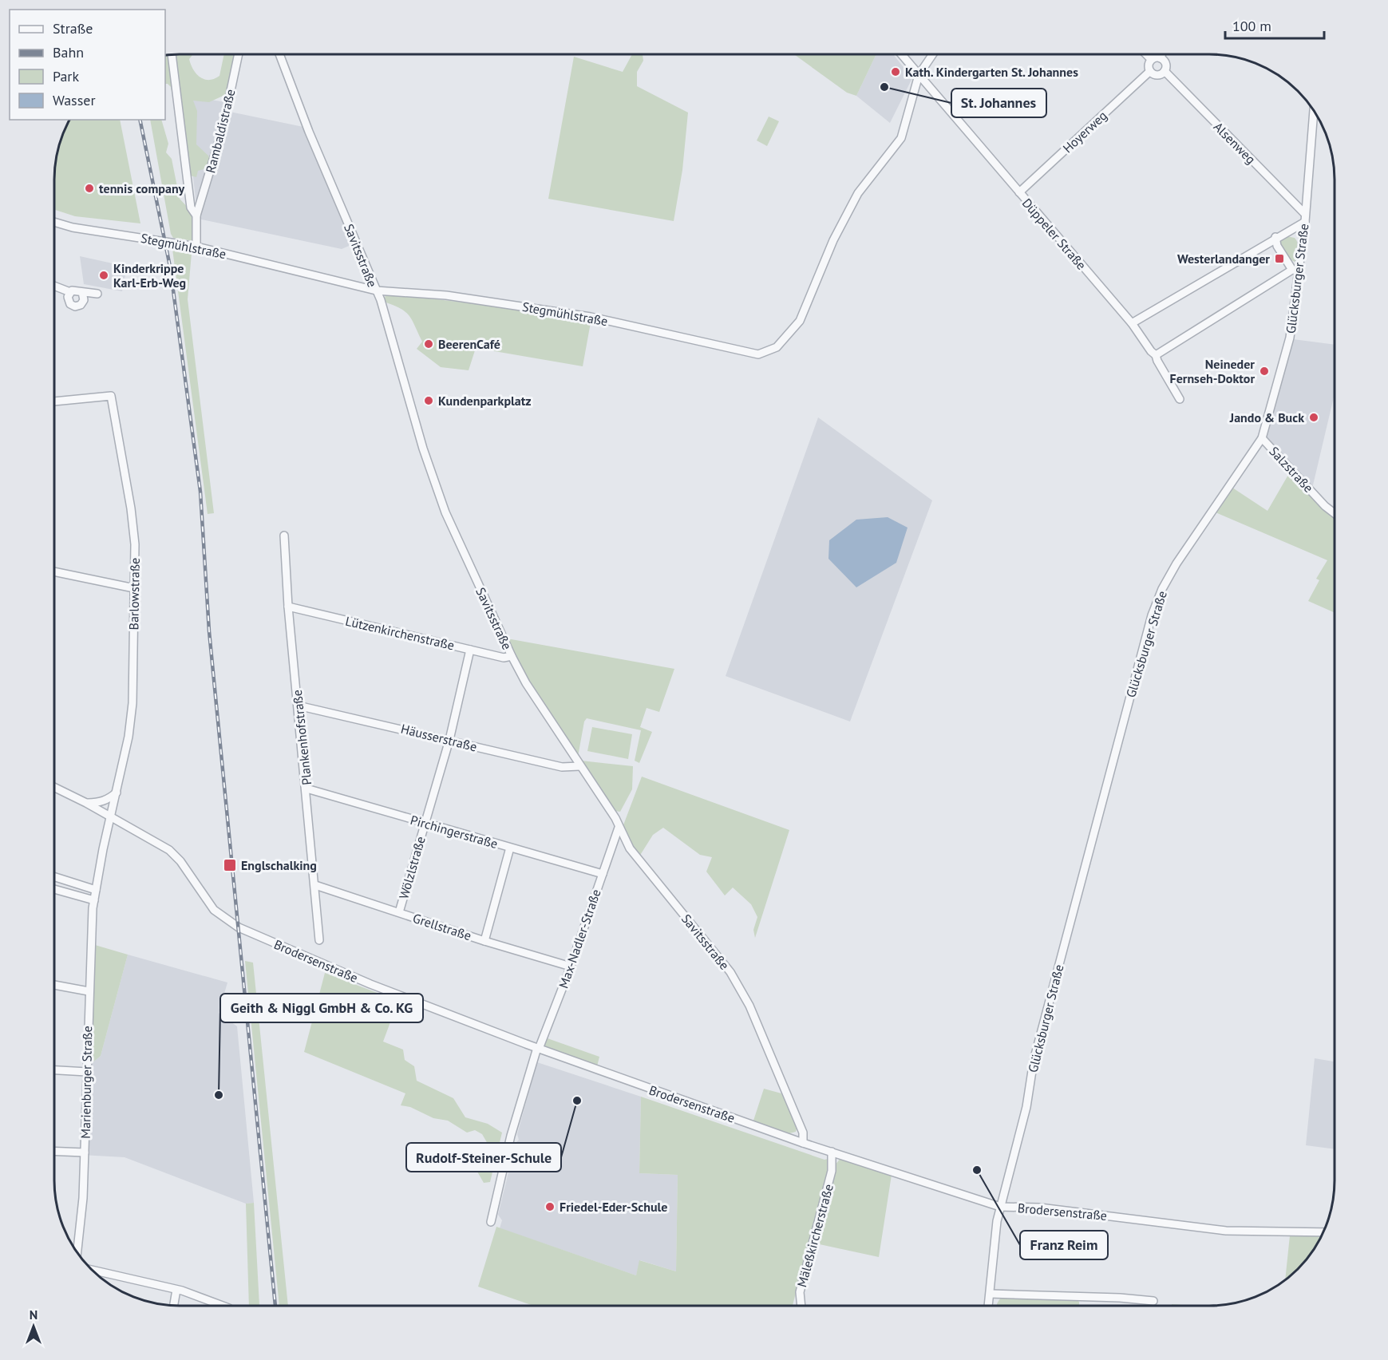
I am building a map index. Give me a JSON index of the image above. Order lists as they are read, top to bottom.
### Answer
{
  "streets": {
    "street": [
      "Rambaldistraße",
      "Hoyerweg",
      "Alsenweg",
      "Düppeler Straße",
      "Stegmühlstraße",
      "Savitsstraße",
      "Glücksburger Straße",
      "Salzstraße",
      "Barlowstraße",
      "Lützenkirchenstraße",
      "Plankenhofstraße",
      "Häusserstraße",
      "Pirchingerstraße",
      "Wölzlstraße",
      "Grellstraße",
      "Max-Nadler-Straße",
      "Brodersenstraße",
      "Marienburger Straße",
      "Mäleßkircherstraße"
    ]
  },
  "crossings": [
    ["Hoyerweg", "Alsenweg"],
    ["Hoyerweg", "Düppeler Straße"],
    ["Alsenweg", "Glücksburger Straße"],
    ["Düppeler Straße", "Stegmühlstraße"],
    ["Stegmühlstraße", "Savitsstraße"],
    ["Savitsstraße", "Lützenkirchenstraße"],
    ["Savitsstraße", "Häusserstraße"],
    ["Savitsstraße", "Max-Nadler-Straße"],
    ["Savitsstraße", "Brodersenstraße"],
    ["Glücksburger Straße", "Salzstraße"],
    ["Glücksburger Straße", "Brodersenstraße"],
    ["Barlowstraße", "Brodersenstraße"],
    ["Barlowstraße", "Marienburger Straße"],
    ["Lützenkirchenstraße", "Plankenhofstraße"],
    ["Lützenkirchenstraße", "Wölzlstraße"],
    ["Plankenhofstraße", "Häusserstraße"],
    ["Plankenhofstraße", "Pirchingerstraße"],
    ["Plankenhofstraße", "Grellstraße"],
    ["Häusserstraße", "Wölzlstraße"],
    ["Pirchingerstraße", "Wölzlstraße"],
    ["Pirchingerstraße", "Max-Nadler-Straße"],
    ["Wölzlstraße", "Grellstraße"],
    ["Grellstraße", "Max-Nadler-Straße"],
    ["Max-Nadler-Straße", "Brodersenstraße"],
    ["Brodersenstraße", "Mäleßkircherstraße"]
  ],
  "places": {
    "other": [
      "Kath. Kindergarten St. Johannes",
      "St. Johannes",
      "tennis company",
      "Kinderkrippe Karl-Erb-Weg",
      "BeerenCafé",
      "Neineder Fernseh-Doktor",
      "Kundenparkplatz",
      "Jando & Buck",
      "Geith & Niggl GmbH & Co. KG",
      "Rudolf-Steiner-Schule",
      "Franz Reim",
      "Friedel-Eder-Schule"
    ],
    "transit": ["Westerlandanger", "Englschalking"]
  },
  "legend": [
    "Straße",
    "Bahn",
    "Park",
    "Wasser"
  ],
  "scale_bar": "100 m",
  "north": "top"
}
